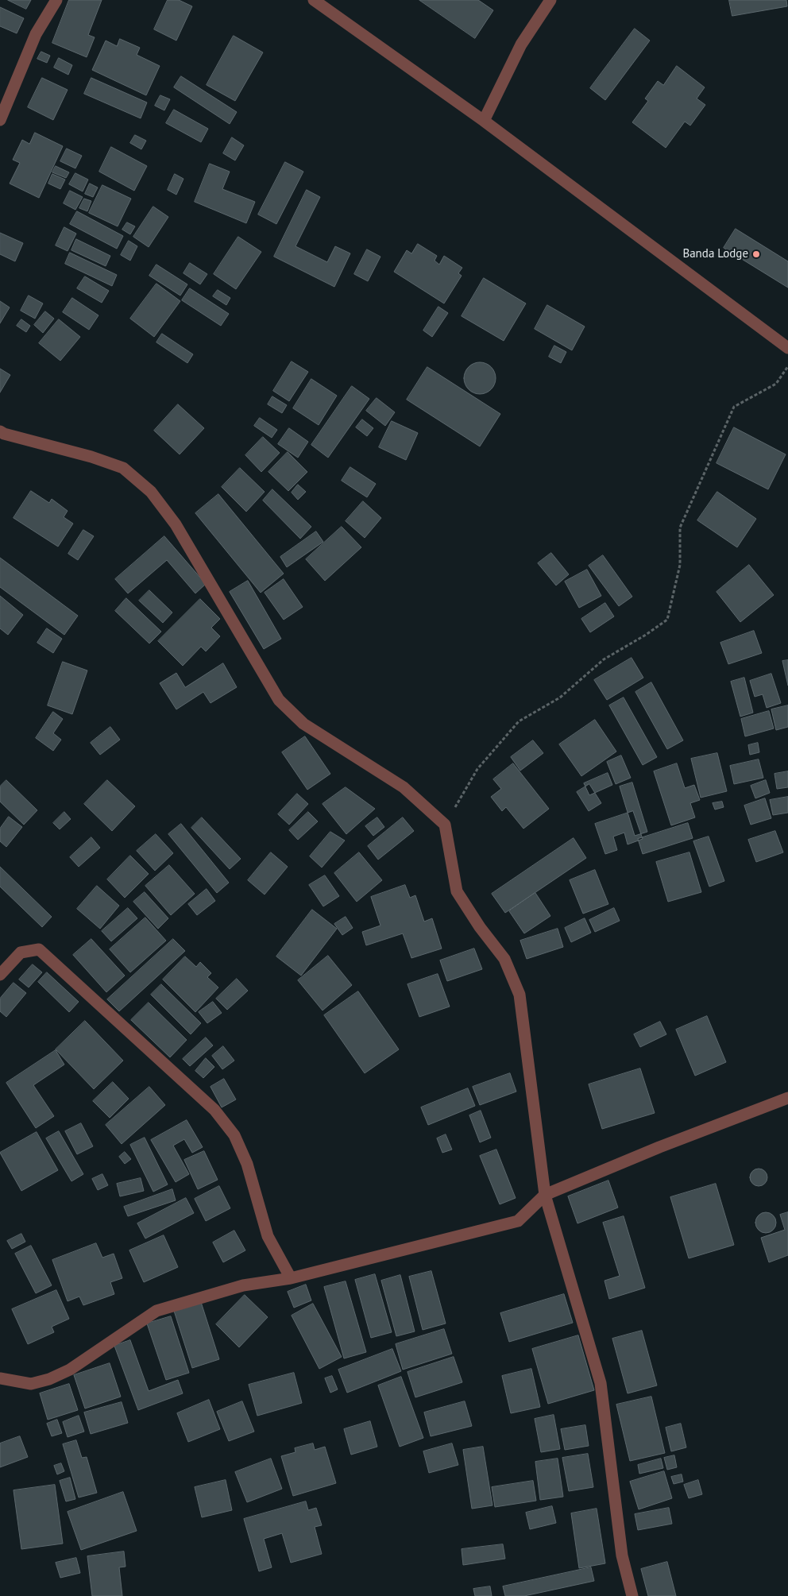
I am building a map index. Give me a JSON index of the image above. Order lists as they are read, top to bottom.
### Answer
{
  "places": ["Banda Lodge"]
}
